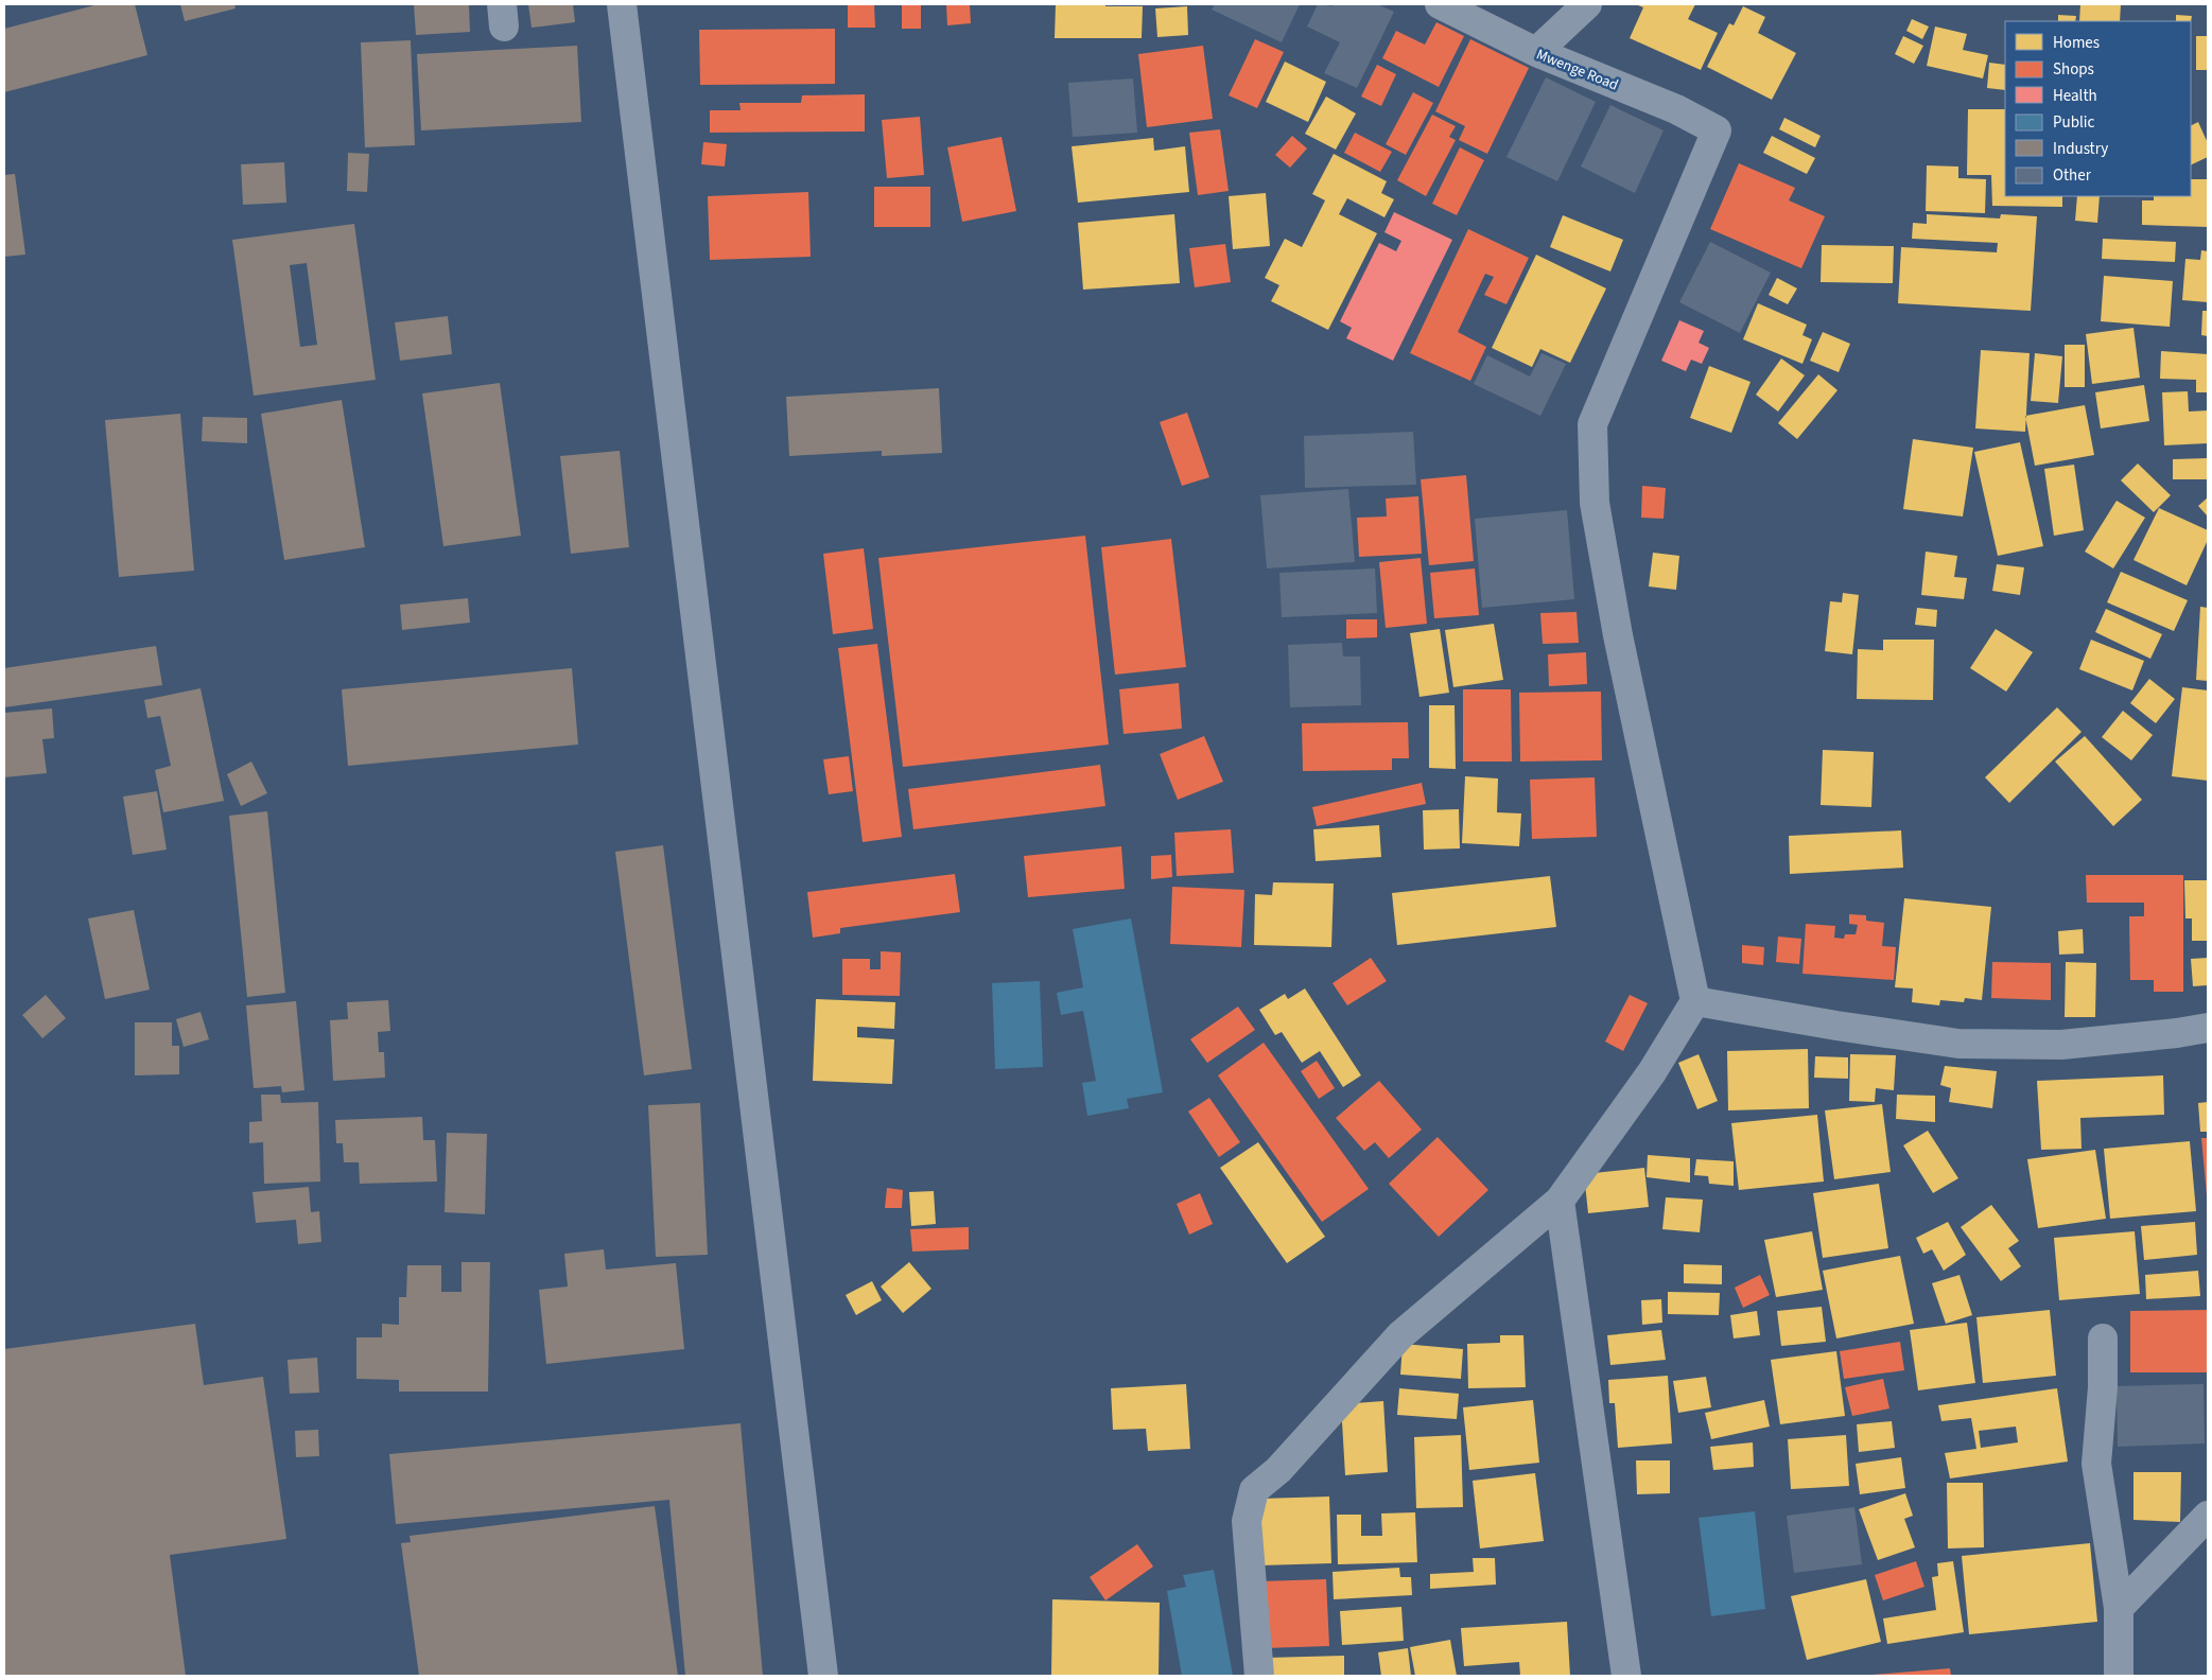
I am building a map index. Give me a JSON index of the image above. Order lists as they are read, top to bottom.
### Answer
{
  "streets": {
    "street": ["Mwenge Road"]
  },
  "legend": [
    "Homes",
    "Shops",
    "Health",
    "Public",
    "Industry",
    "Other"
  ]
}
